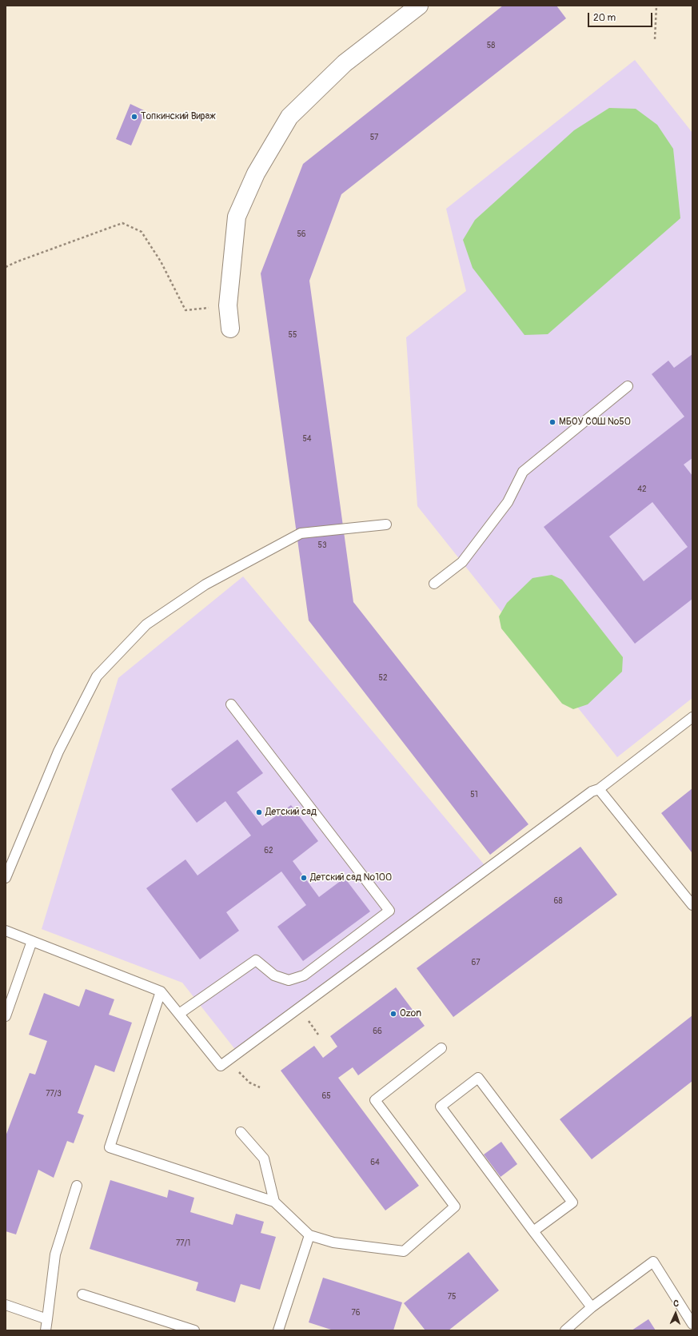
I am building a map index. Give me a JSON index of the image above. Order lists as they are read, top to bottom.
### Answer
{
  "places": [
    "Топкинский Вираж",
    "МБОУ СОШ №50",
    "Детский сад",
    "Детский сад №100",
    "Ozon"
  ],
  "house_numbers": [
    "58",
    "57",
    "56",
    "55",
    "54",
    "42",
    "53",
    "52",
    "51",
    "62",
    "68",
    "67",
    "66",
    "77/3",
    "65",
    "64",
    "77/1",
    "75",
    "76"
  ],
  "scale_bar": "20 m",
  "north": "top"
}
